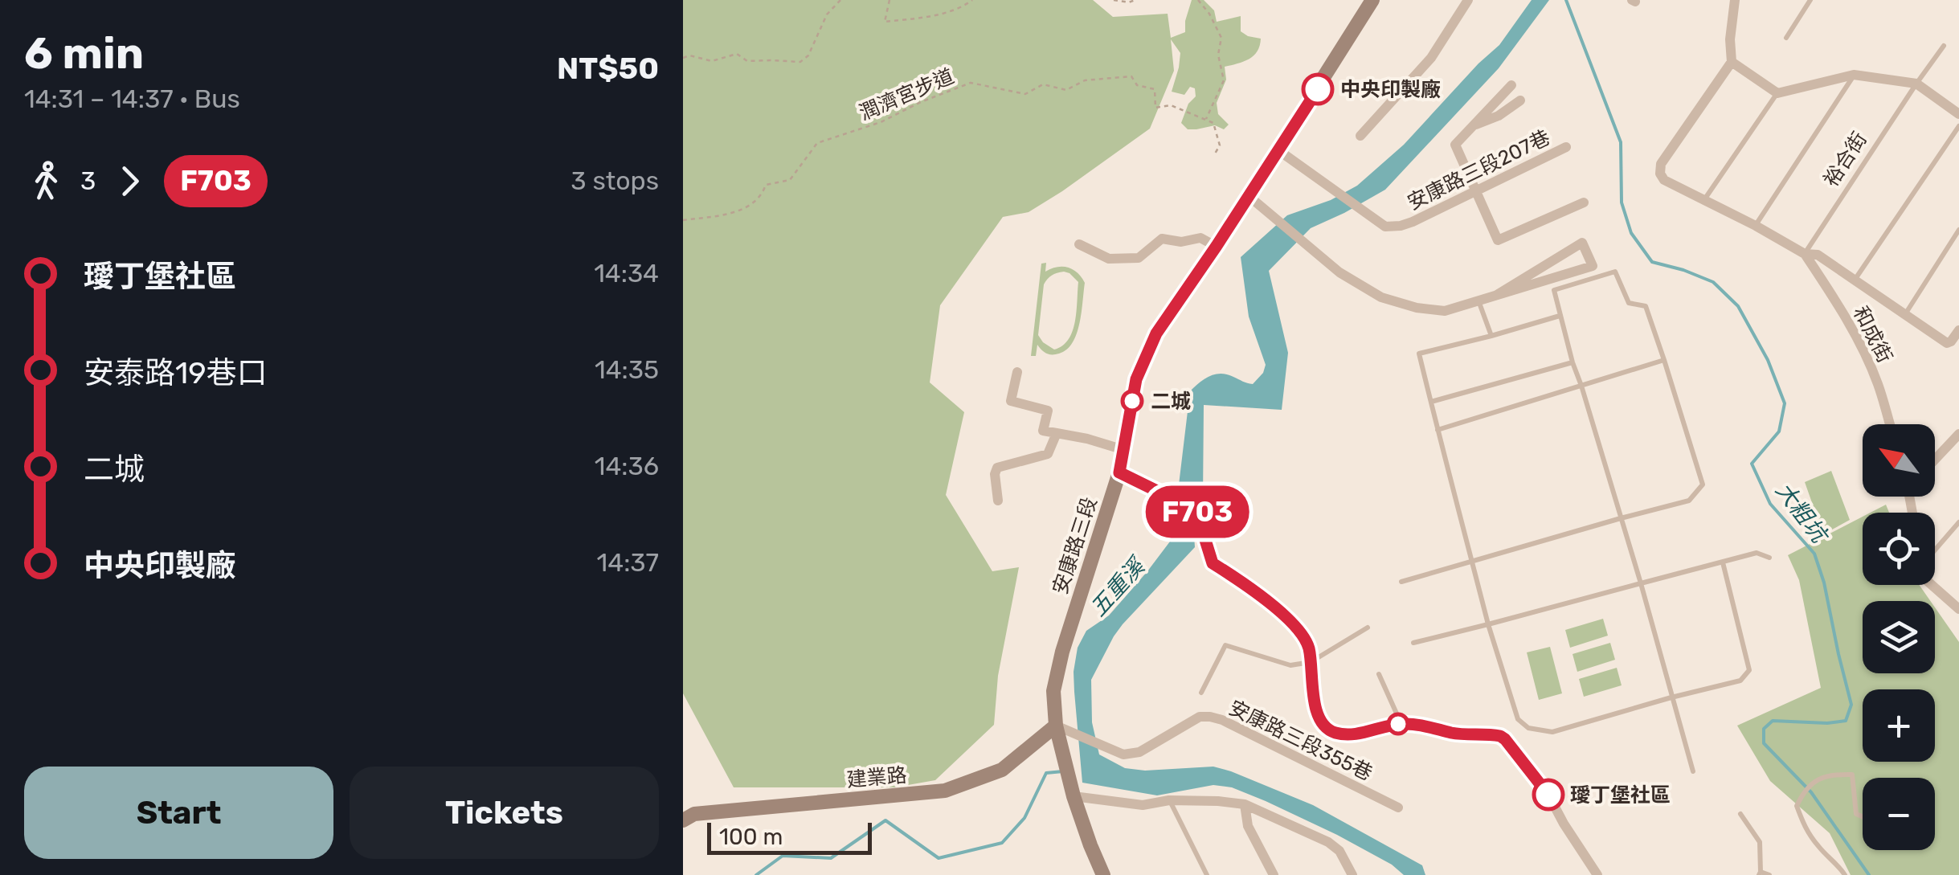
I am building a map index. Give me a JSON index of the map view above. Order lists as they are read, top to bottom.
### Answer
{
  "streets": {
    "main road": ["安康路三段", "建業路"],
    "street": ["安康路三段207巷", "和成街", "安康路三段355巷"],
    "lane": ["裕合街"],
    "path": ["潤濟宮步道"]
  },
  "crossings": [
    ["裕合街", "和成街"],
    ["安康路三段207巷", "安康路三段"],
    ["安康路三段", "安康路三段355巷"],
    ["安康路三段", "建業路"],
    ["安康路三段355巷", "建業路"]
  ],
  "water": ["大粗坑", "五重溪"],
  "places": ["中央印製廠", "二城", "璦丁堡社區"],
  "lines": ["bus line F703"],
  "scale_bar": "100 m",
  "north": "top left",
  "page": {
    "heading": ["6 min", "14:31 – 14:37 · Bus", "NT$50"],
    "on_map": "F703",
    "legs": ["3", "F703", "3 stops"],
    "list": [
      {
        "name": "璦丁堡社區",
        "value": "14:34"
      },
      {
        "name": "安泰路19巷口",
        "value": "14:35"
      },
      {
        "name": "二城",
        "value": "14:36"
      },
      {
        "name": "中央印製廠",
        "value": "14:37"
      }
    ],
    "map_buttons": ["+", "−"],
    "buttons": ["Start", "Tickets"],
    "scale": "100 m"
  }
}
